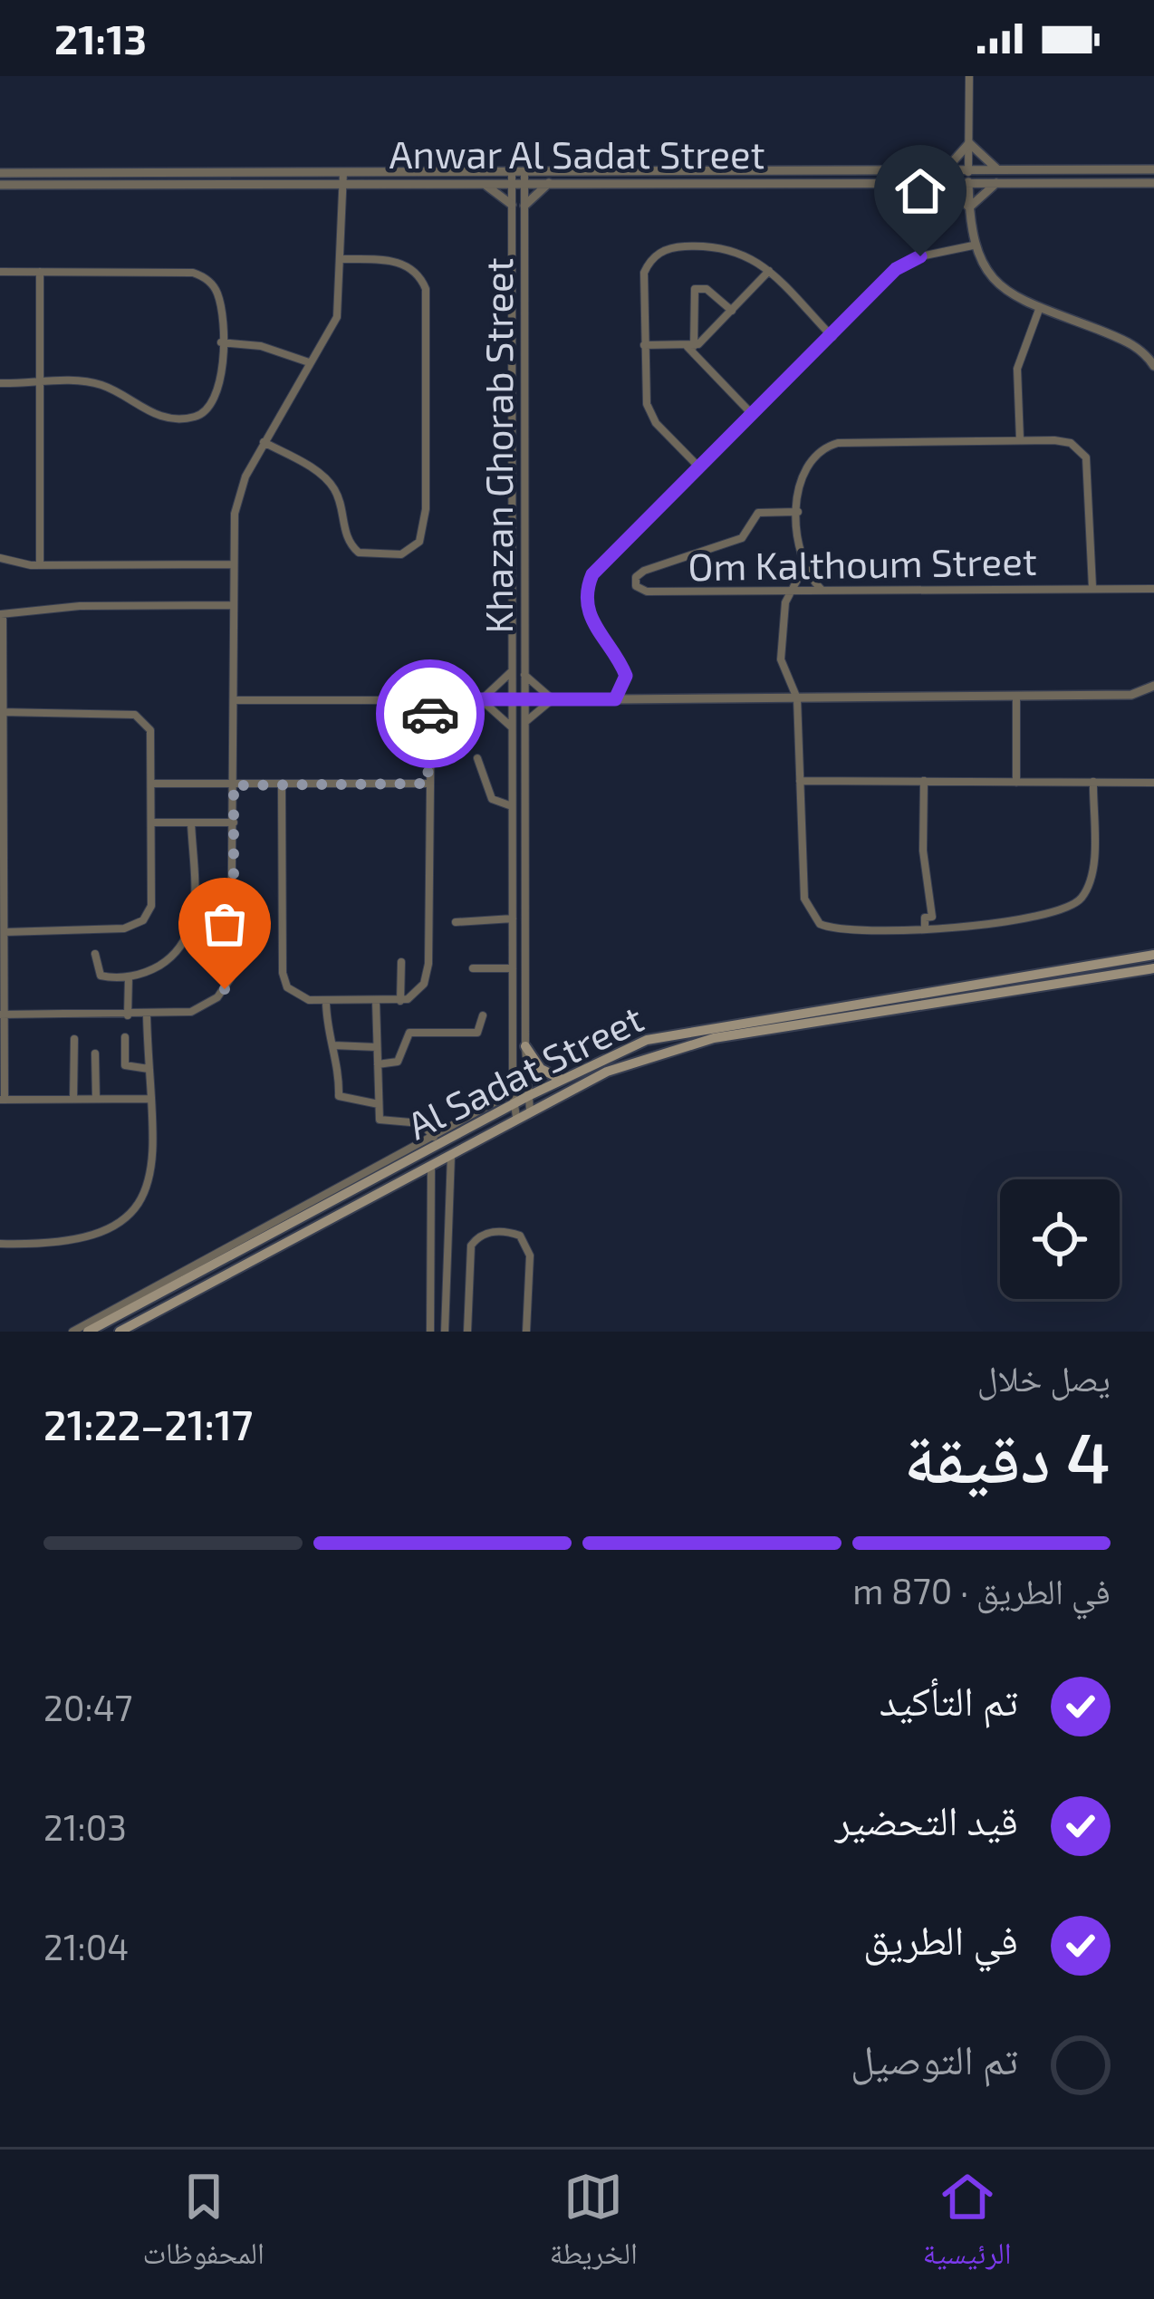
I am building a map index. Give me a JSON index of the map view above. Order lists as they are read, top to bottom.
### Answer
{
  "streets": {
    "main road": ["Al Sadat Street"],
    "street": ["Anwar Al Sadat Street", "Khazan Ghorab Street", "Om Kalthoum Street"]
  },
  "crossings": [
    ["Anwar Al Sadat Street", "Khazan Ghorab Street"],
    ["Khazan Ghorab Street", "Al Sadat Street"]
  ],
  "page": {
    "status": "21:13",
    "heading": ["4 دقيقة", "يصل خلال", "21:17–21:22"],
    "bar": "في الطريق · 870 m",
    "list": [
      ["تم التأكيد", "20:47"],
      ["قيد التحضير", "21:03"],
      ["في الطريق", "21:04"],
      "تم التوصيل"
    ],
    "tabs": ["الرئيسية", "الخريطة", "المحفوظات"]
  }
}
